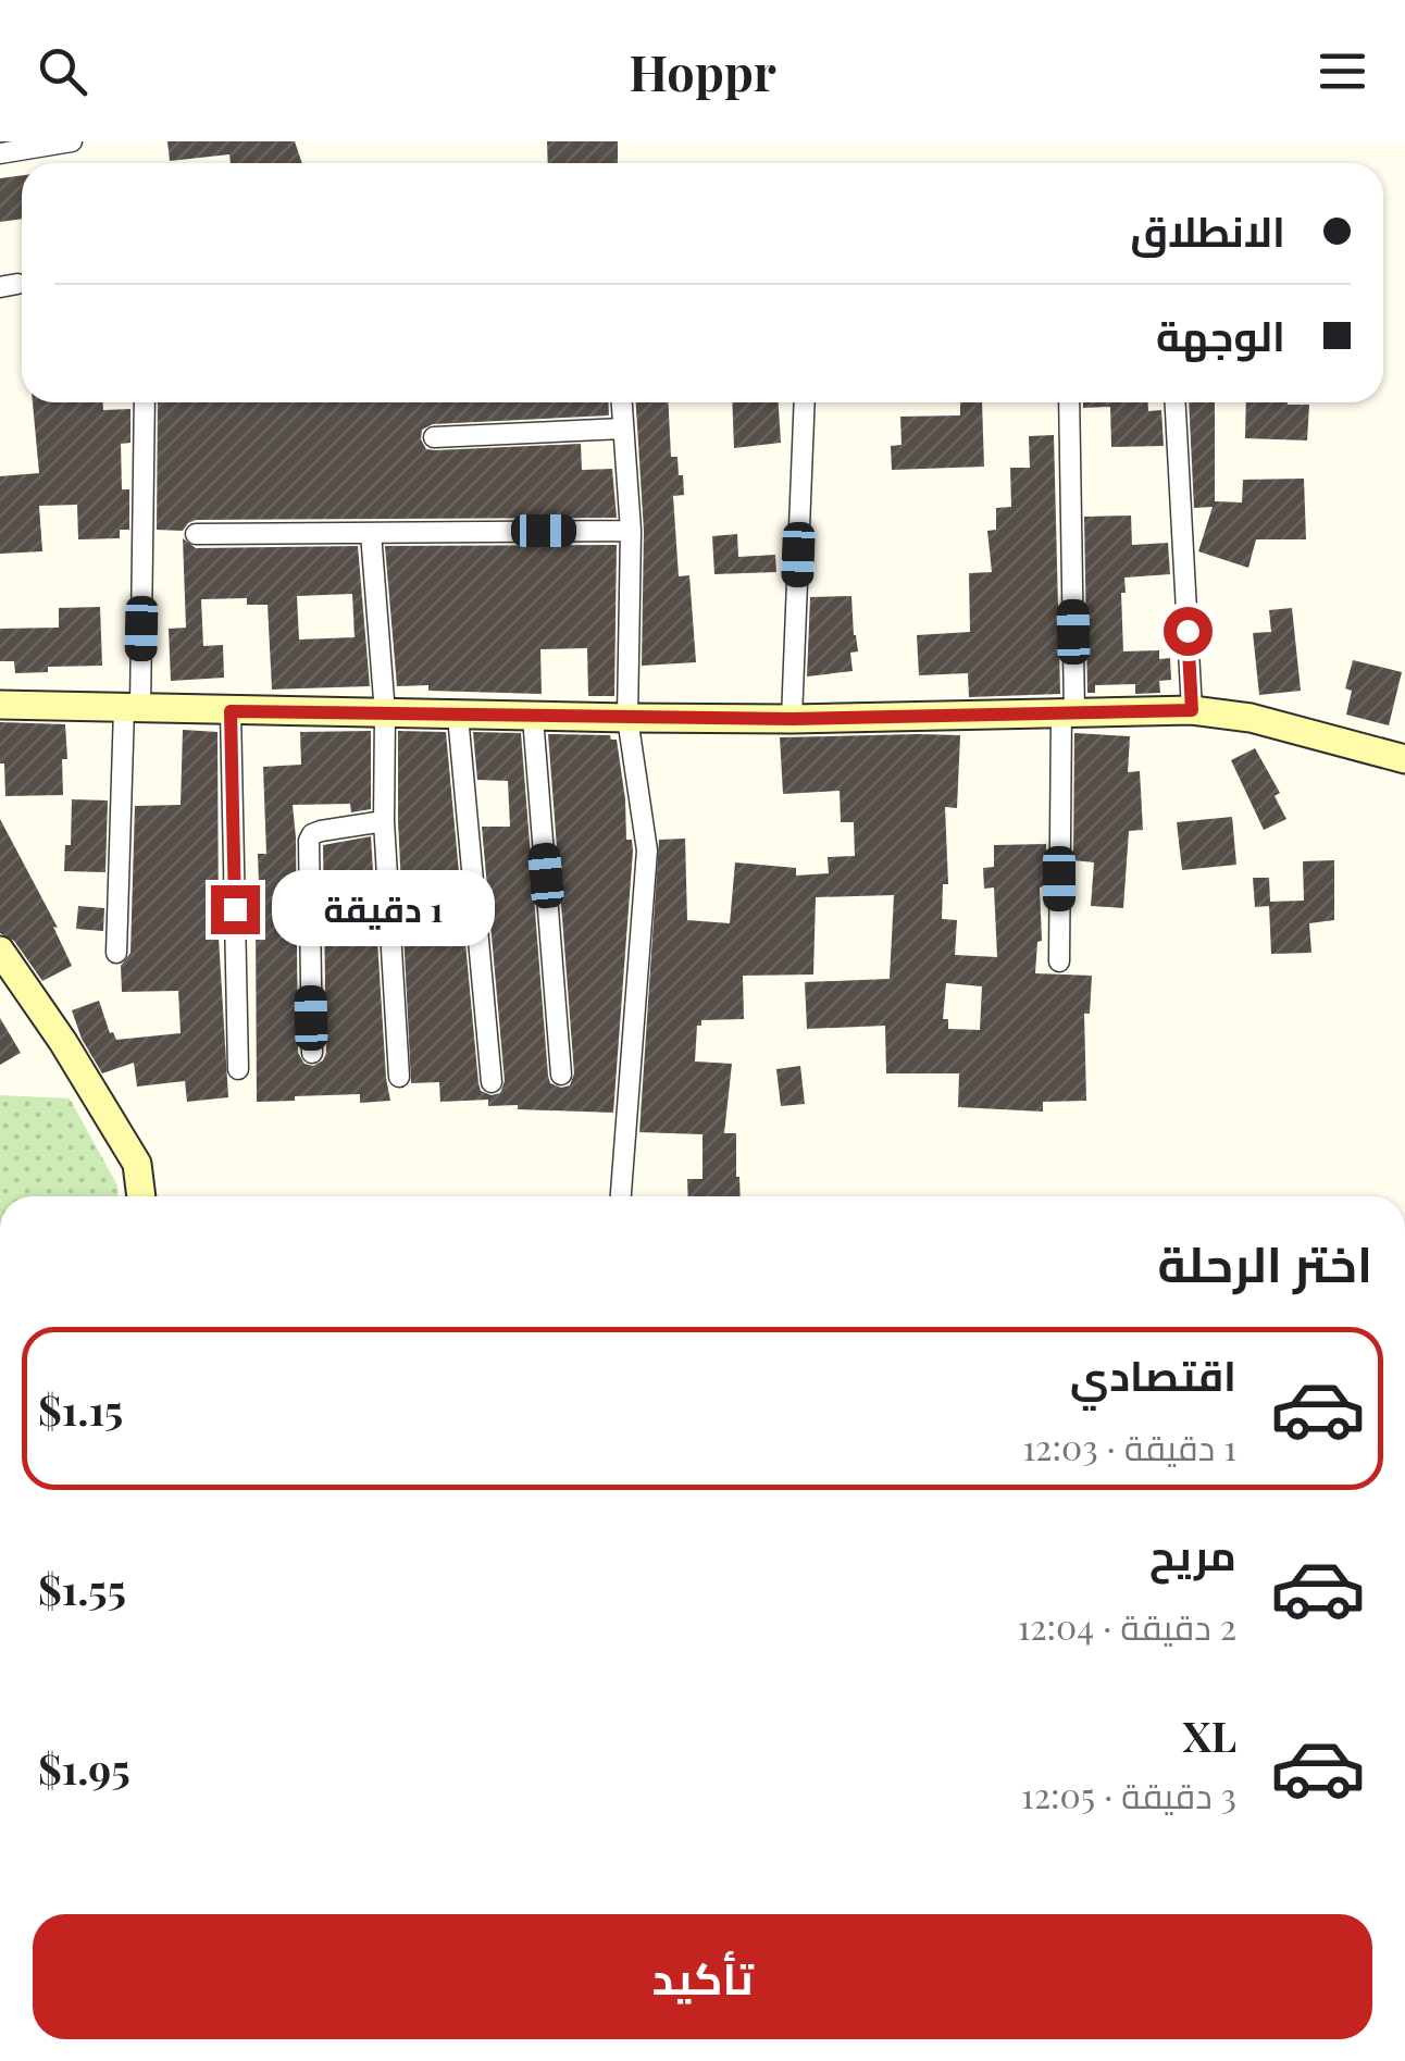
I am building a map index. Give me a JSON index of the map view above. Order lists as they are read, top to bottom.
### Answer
{
  "page": {
    "header": "Hoppr",
    "banner": ["الانطلاق", "الوجهة"],
    "bubble": "1 دقيقة",
    "heading": "اختر الرحلة",
    "list": [
      {
        "name": "اقتصادي",
        "note": "1 دقيقة · 12:03",
        "value": "$1.15"
      },
      {
        "name": "مريح",
        "note": "2 دقيقة · 12:04",
        "value": "$1.55"
      },
      {
        "name": "XL",
        "note": "3 دقيقة · 12:05",
        "value": "$1.95"
      }
    ],
    "buttons": "تأكيد"
  }
}
